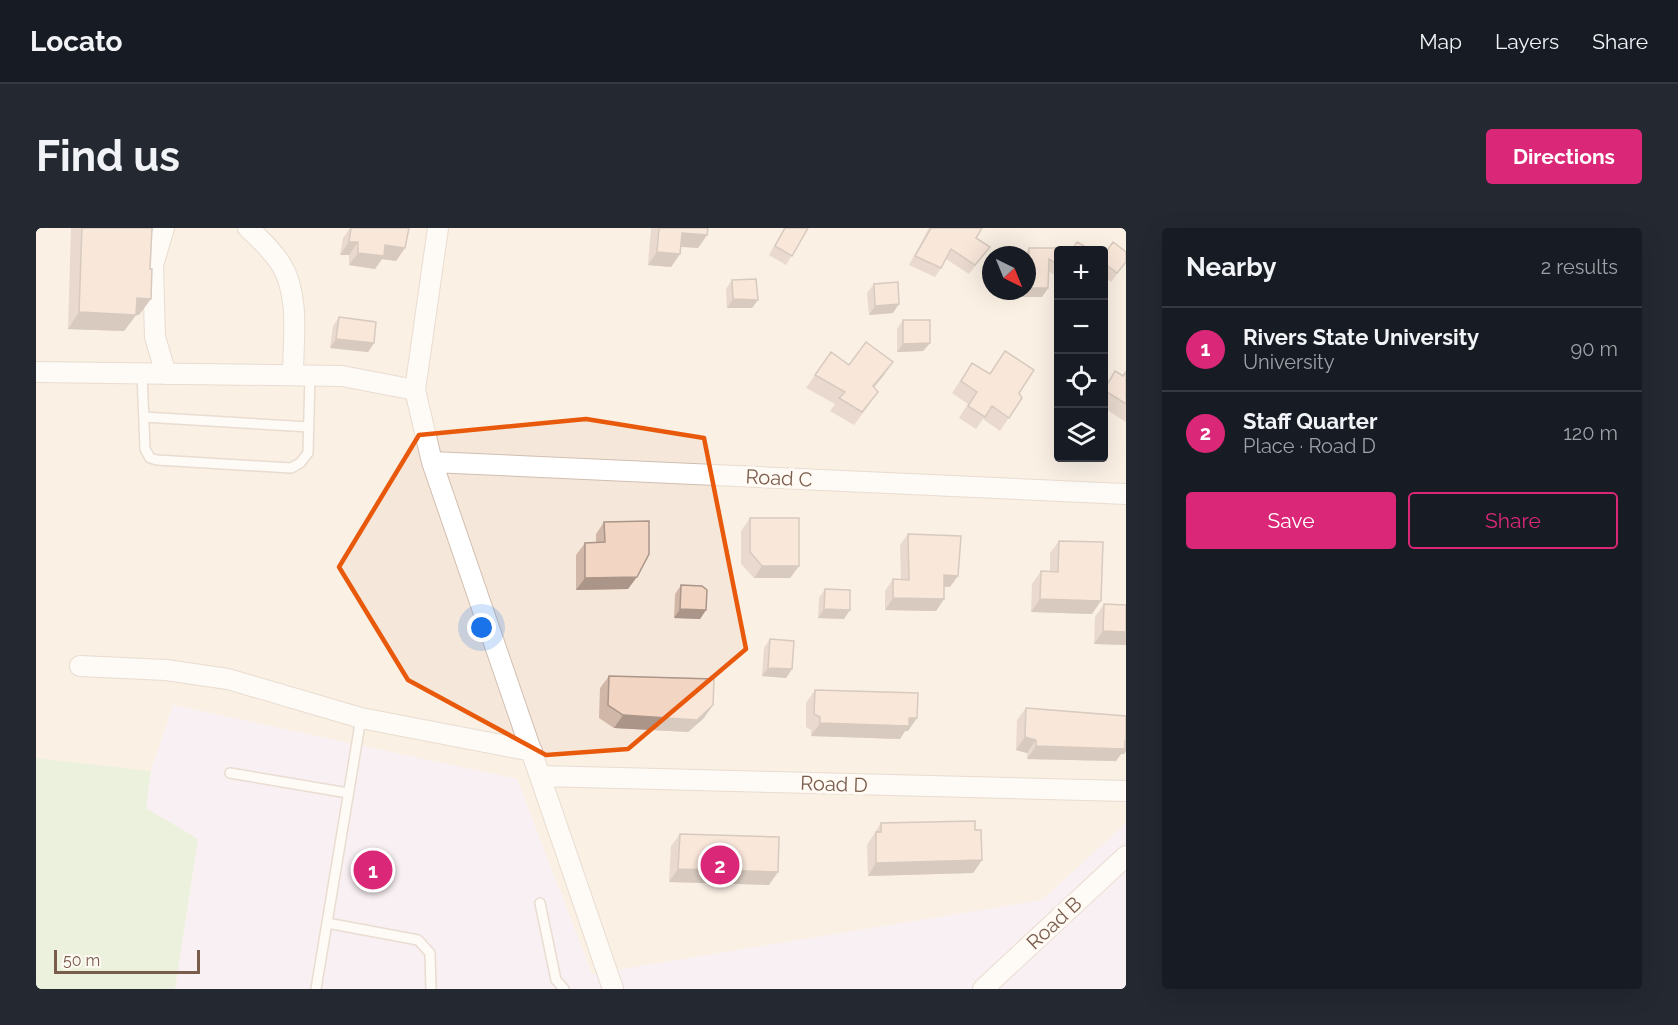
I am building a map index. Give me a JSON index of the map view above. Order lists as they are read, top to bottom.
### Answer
{
  "streets": {
    "street": ["Road C", "Road D", "Road B"]
  },
  "scale_bar": "50 m",
  "north": "bottom right",
  "page": {
    "header": "Locato",
    "nav": ["Map", "Layers", "Share"],
    "buttons": [
      "Directions",
      ["Save", "Share"]
    ],
    "title": "Find us",
    "heading": ["Nearby", "2 results"],
    "map_buttons": ["+", "−"],
    "list": [
      {
        "mark": "1",
        "name": "Rivers State University",
        "note": "University",
        "value": "90 m"
      },
      {
        "mark": "2",
        "name": "Staff Quarter",
        "note": "Place · Road D",
        "value": "120 m"
      }
    ],
    "pins": ["2", "1"],
    "scale": "50 m"
  }
}
